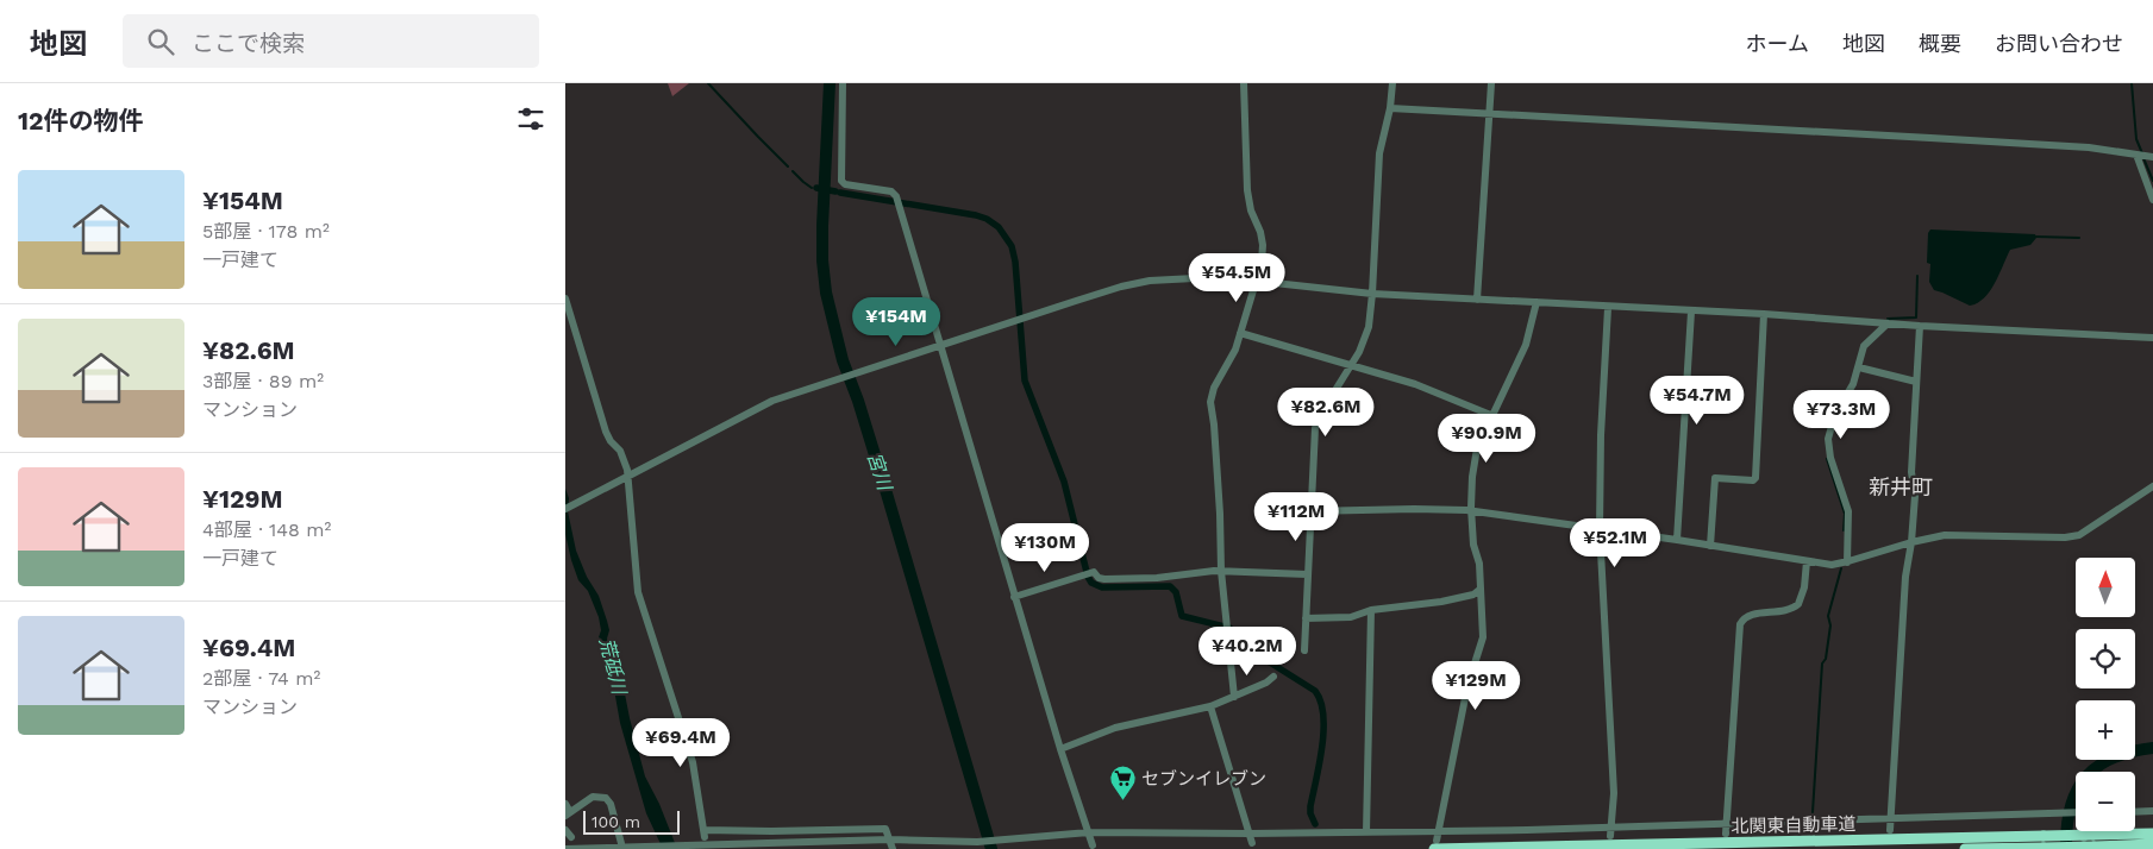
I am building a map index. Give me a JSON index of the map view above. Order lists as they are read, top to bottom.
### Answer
{
  "streets": {
    "highway": ["北関東自動車道"]
  },
  "districts": ["新井町"],
  "water": ["宮川", "荒砥川"],
  "places": {
    "supermarket": ["セブンイレブン"]
  },
  "scale_bar": "100 m",
  "north": "top",
  "page": {
    "header": "地図",
    "search": "ここで検索",
    "nav": [
      "ホーム",
      "地図",
      "概要",
      "お問い合わせ"
    ],
    "heading": "12件の物件",
    "list": [
      {
        "name": "¥154M",
        "note": "5部屋 · 178 m² · 一戸建て"
      },
      {
        "name": "¥82.6M",
        "note": "3部屋 · 89 m² · マンション"
      },
      {
        "name": "¥129M",
        "note": "4部屋 · 148 m² · 一戸建て"
      },
      {
        "name": "¥69.4M",
        "note": "2部屋 · 74 m² · マンション"
      }
    ],
    "price": [
      "¥54.5M",
      "¥154M",
      "¥54.7M",
      "¥82.6M",
      "¥73.3M",
      "¥90.9M",
      "¥112M",
      "¥52.1M",
      "¥130M",
      "¥40.2M",
      "¥129M",
      "¥69.4M"
    ],
    "map_buttons": ["+", "−"],
    "scale": "100 m"
  }
}
